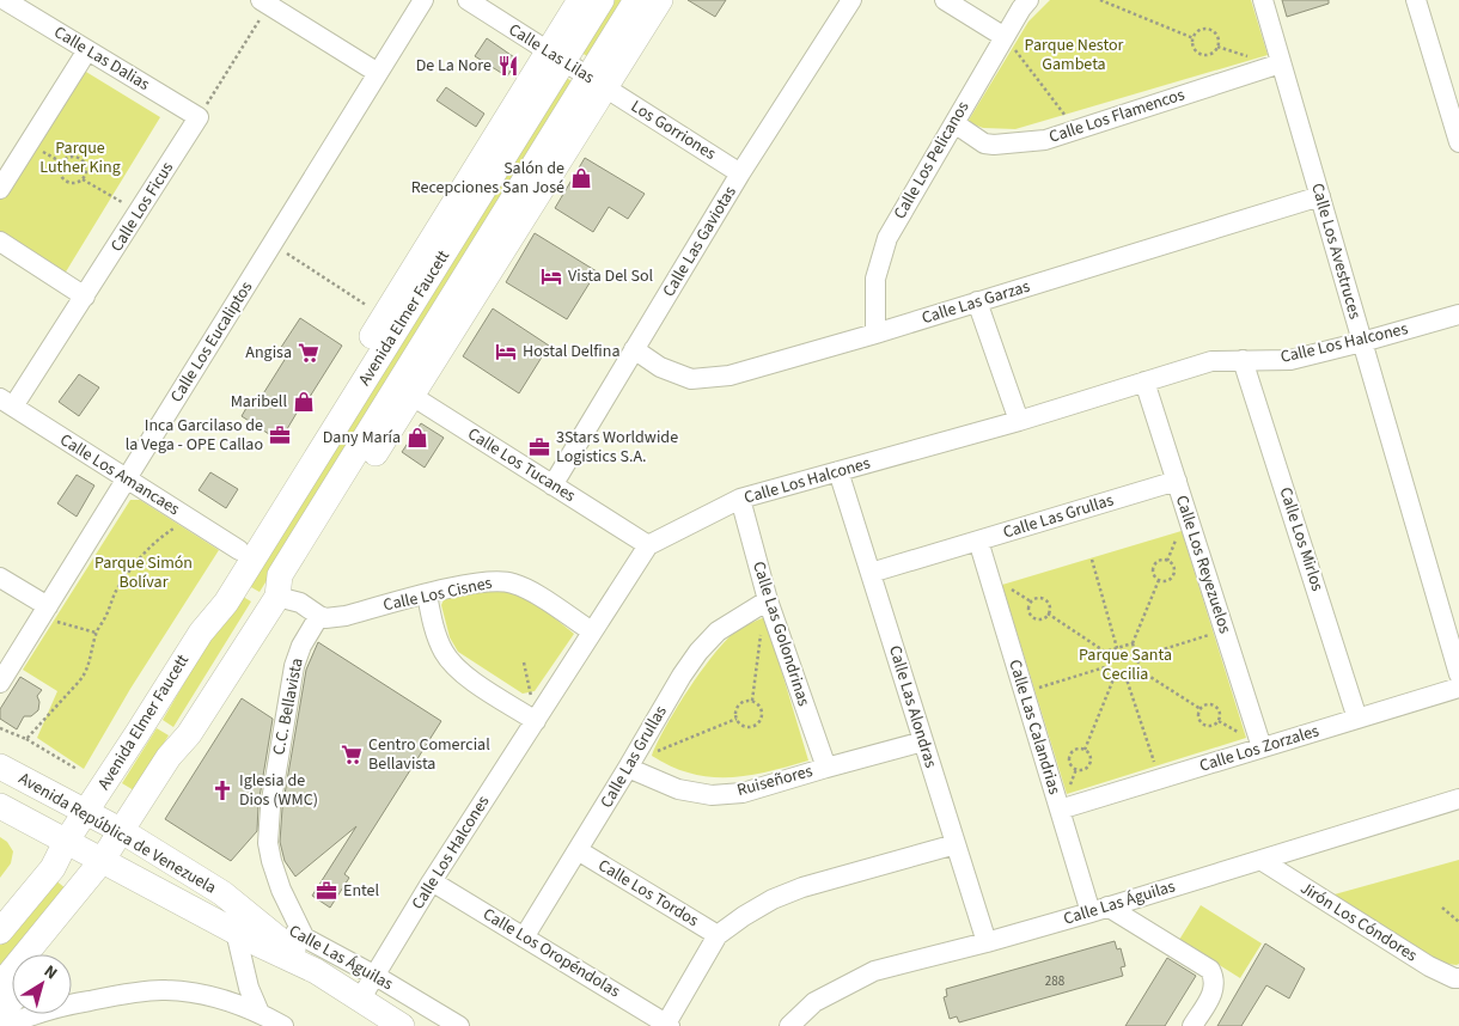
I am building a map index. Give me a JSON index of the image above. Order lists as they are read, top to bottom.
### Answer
{
  "streets": {
    "main road": ["Avenida Elmer Faucett", "Avenida República de Venezuela"],
    "street": [
      "Calle Las Lilas",
      "Calle Las Dalias",
      "Calle Los Flamencos",
      "Los Gorriones",
      "Calle Los Pelicanos",
      "Calle Los Ficus",
      "Calle Las Gaviotas",
      "Calle Los Avestruces",
      "Calle Las Garzas",
      "Calle Los Eucaliptos",
      "Calle Los Halcones",
      "Calle Los Tucanes",
      "Calle Los Amancaes",
      "Calle Las Grullas",
      "Calle Los Mirlos",
      "Calle Los Reyezuelos",
      "Calle Los Cisnes",
      "Calle Las Golondrinas",
      "C.C. Bellavista",
      "Calle Las Alondras",
      "Calle Las Calandrias",
      "Calle Los Zorzales",
      "Ruiseñores",
      "Calle Los Tordos",
      "Calle Las Águilas",
      "Jirón Los Cóndores",
      "Calle Los Oropéndolas"
    ]
  },
  "crossings": [
    ["Calle Las Lilas", "Los Gorriones"],
    ["Calle Las Lilas", "Avenida Elmer Faucett"],
    ["Calle Las Dalias", "Calle Los Ficus"],
    ["Calle Los Flamencos", "Calle Los Pelicanos"],
    ["Calle Los Flamencos", "Calle Los Avestruces"],
    ["Los Gorriones", "Calle Las Gaviotas"],
    ["Los Gorriones", "Avenida Elmer Faucett"],
    ["Calle Los Pelicanos", "Calle Las Garzas"],
    ["Calle Los Ficus", "Calle Los Amancaes"],
    ["Calle Las Gaviotas", "Calle Las Garzas"],
    ["Calle Las Gaviotas", "Calle Los Tucanes"],
    ["Calle Los Avestruces", "Calle Las Garzas"],
    ["Calle Los Avestruces", "Calle Los Halcones"],
    ["Avenida Elmer Faucett", "Calle Los Tucanes"],
    ["Avenida Elmer Faucett", "Calle Los Amancaes"],
    ["Avenida Elmer Faucett", "Avenida República de Venezuela"],
    ["Calle Los Eucaliptos", "Calle Los Amancaes"],
    ["Calle Los Halcones", "Calle Los Tucanes"],
    ["Calle Los Halcones", "Calle Los Mirlos"],
    ["Calle Los Halcones", "Calle Los Reyezuelos"],
    ["Calle Los Halcones", "Calle Los Cisnes"],
    ["Calle Los Halcones", "Calle Las Golondrinas"],
    ["Calle Los Halcones", "Calle Las Alondras"],
    ["Calle Los Halcones", "Avenida República de Venezuela"],
    ["Calle Los Halcones", "Calle Las Águilas"],
    ["Calle Los Halcones", "Calle Los Oropéndolas"],
    ["Calle Las Grullas", "Calle Los Reyezuelos"],
    ["Calle Las Grullas", "Calle Las Golondrinas"],
    ["Calle Las Grullas", "Calle Las Alondras"],
    ["Calle Las Grullas", "Calle Las Calandrias"],
    ["Calle Las Grullas", "Ruiseñores"],
    ["Calle Las Grullas", "Calle Los Tordos"],
    ["Calle Las Grullas", "Calle Los Oropéndolas"],
    ["Calle Los Mirlos", "Calle Los Zorzales"],
    ["Calle Los Reyezuelos", "Calle Los Zorzales"],
    ["Calle Los Cisnes", "C.C. Bellavista"],
    ["Calle Las Golondrinas", "Ruiseñores"],
    ["C.C. Bellavista", "Calle Las Águilas"],
    ["Calle Las Alondras", "Ruiseñores"],
    ["Calle Las Alondras", "Calle Las Águilas"],
    ["Calle Las Calandrias", "Calle Los Zorzales"],
    ["Calle Las Calandrias", "Calle Las Águilas"],
    ["Avenida República de Venezuela", "Calle Las Águilas"],
    ["Calle Las Águilas", "Jirón Los Cóndores"]
  ],
  "parks": [
    "Parque Nestor Gambeta",
    "Parque Luther King",
    "Parque Simón Bolívar",
    "Parque Santa Cecilia"
  ],
  "places": {
    "restaurant": ["De La Nore"],
    "shop": ["Salón de Recepciones San José", "Maribell", "Dany María"],
    "hotel": ["Vista Del Sol", "Hostal Delfina"],
    "supermarket": ["Angisa", "Centro Comercial Bellavista"],
    "office": ["Inca Garcilaso de la Vega - OPE Callao", "3Stars Worldwide Logistics S.A.", "Entel"],
    "church": ["Iglesia de Dios (WMC)"]
  },
  "house_numbers": ["288"],
  "north": "top right"
}
